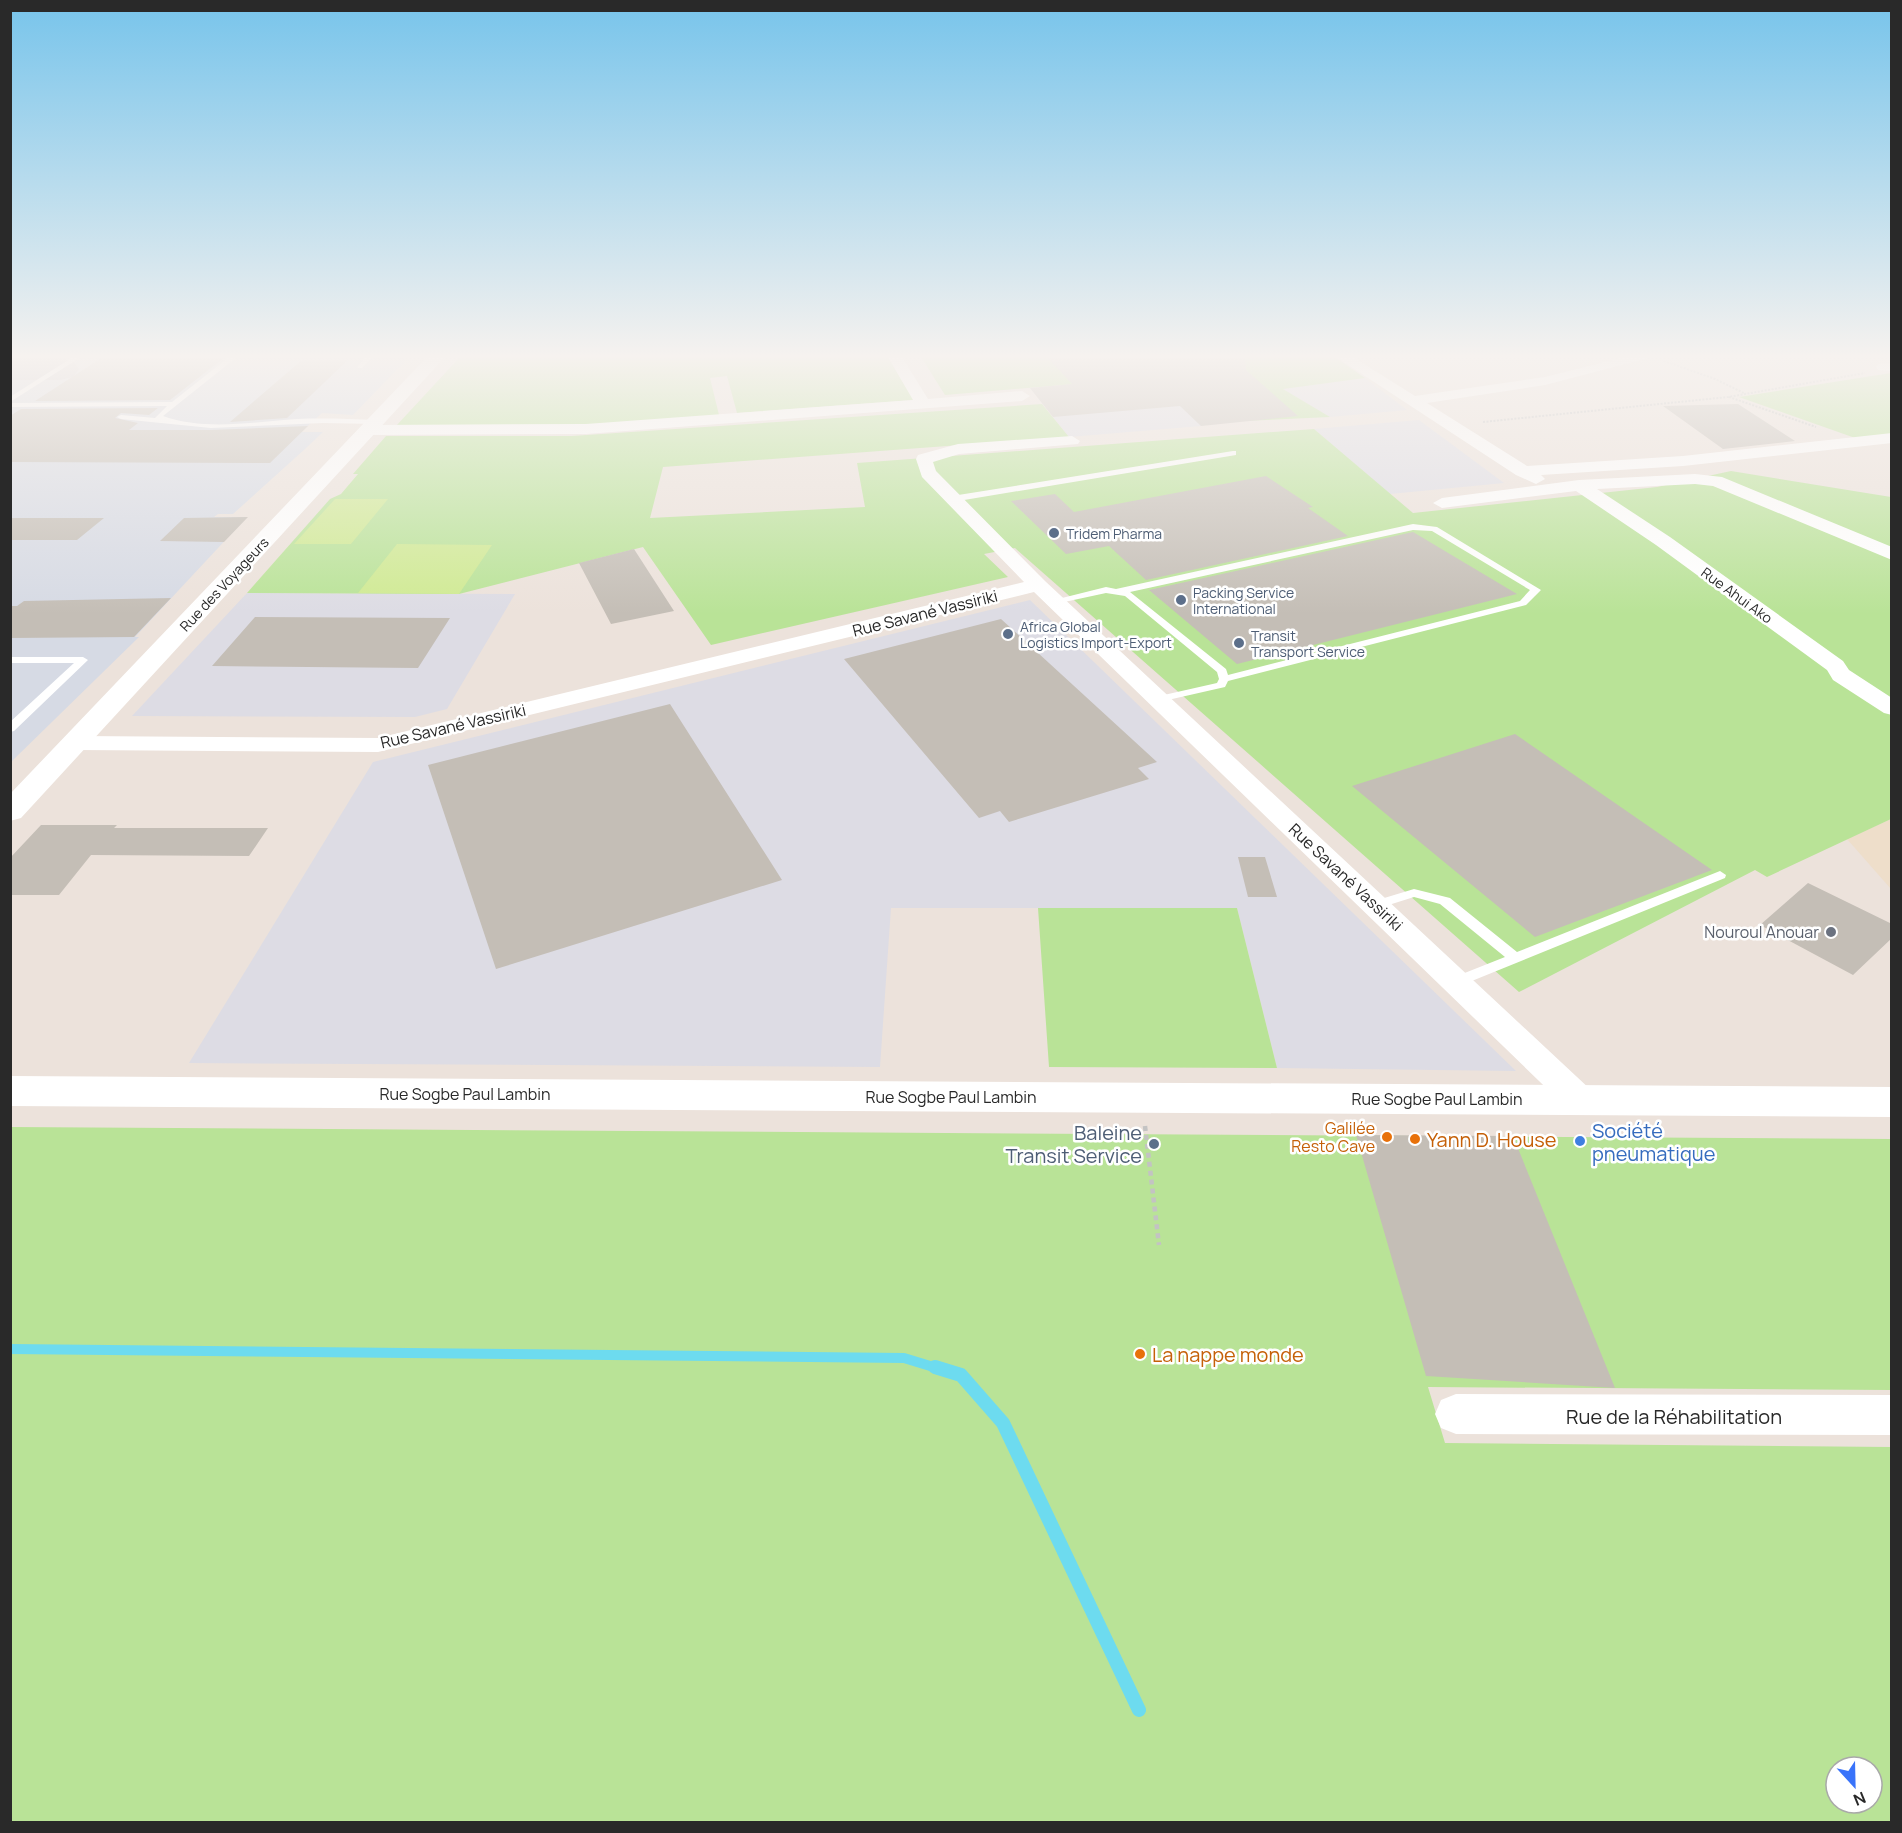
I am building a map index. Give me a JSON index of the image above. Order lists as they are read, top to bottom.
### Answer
{
  "streets": {
    "street": [
      "Rue des Voyageurs",
      "Rue Ahui Ako",
      "Rue Savané Vassiriki",
      "Rue Sogbe Paul Lambin",
      "Rue de la Réhabilitation"
    ]
  },
  "crossings": [
    ["Rue des Voyageurs", "Rue Savané Vassiriki"],
    ["Rue Savané Vassiriki", "Rue Sogbe Paul Lambin"]
  ],
  "places": [
    "Tridem Pharma",
    "Packing Service International",
    "Africa Global Logistics Import-Export",
    "Transit Transport Service",
    "Nouroul Anouar",
    "Galilée Resto Cave",
    "Yann D. House",
    "Société pneumatique",
    "Baleine Transit Service",
    "La nappe monde"
  ],
  "north": "bottom"
}
